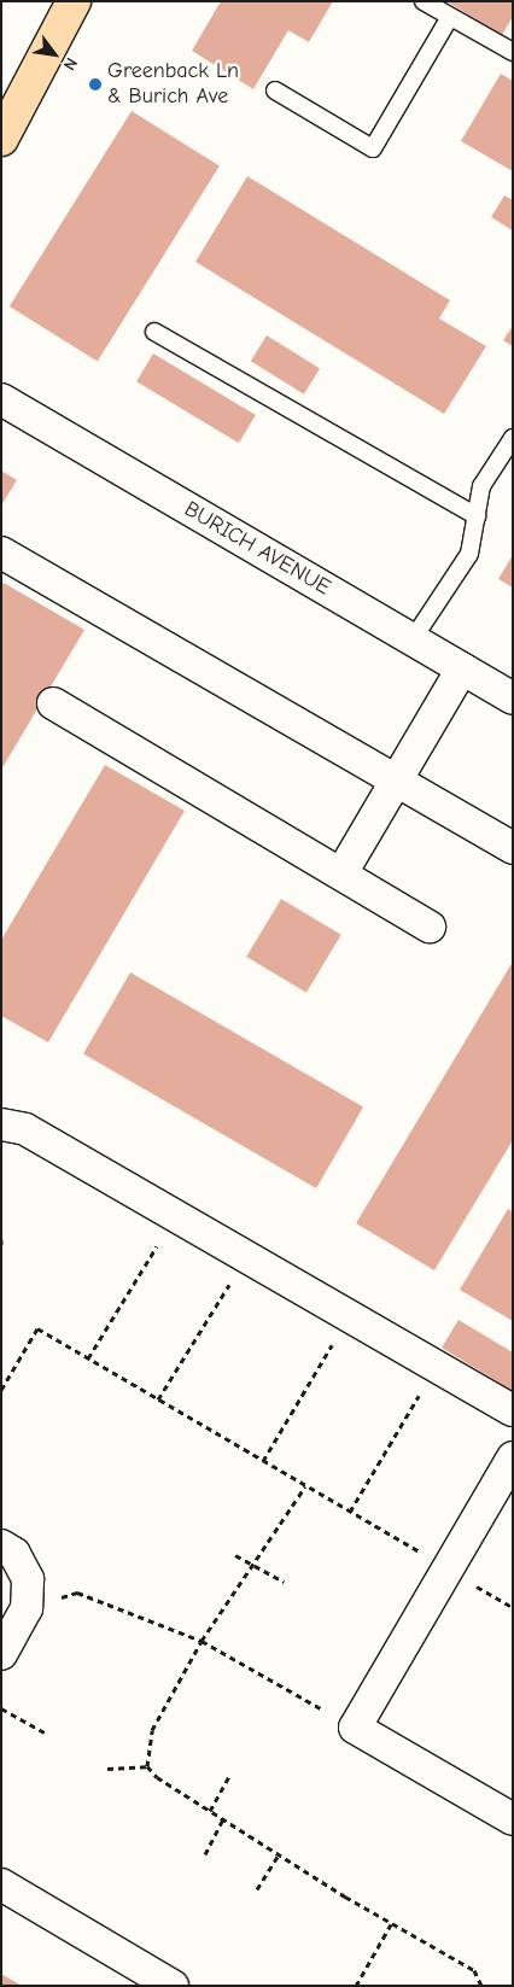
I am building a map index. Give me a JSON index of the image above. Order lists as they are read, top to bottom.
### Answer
{
  "streets": {
    "street": ["BURICH AVENUE"]
  },
  "places": ["Greenback Ln & Burich Ave"],
  "north": "bottom right"
}
